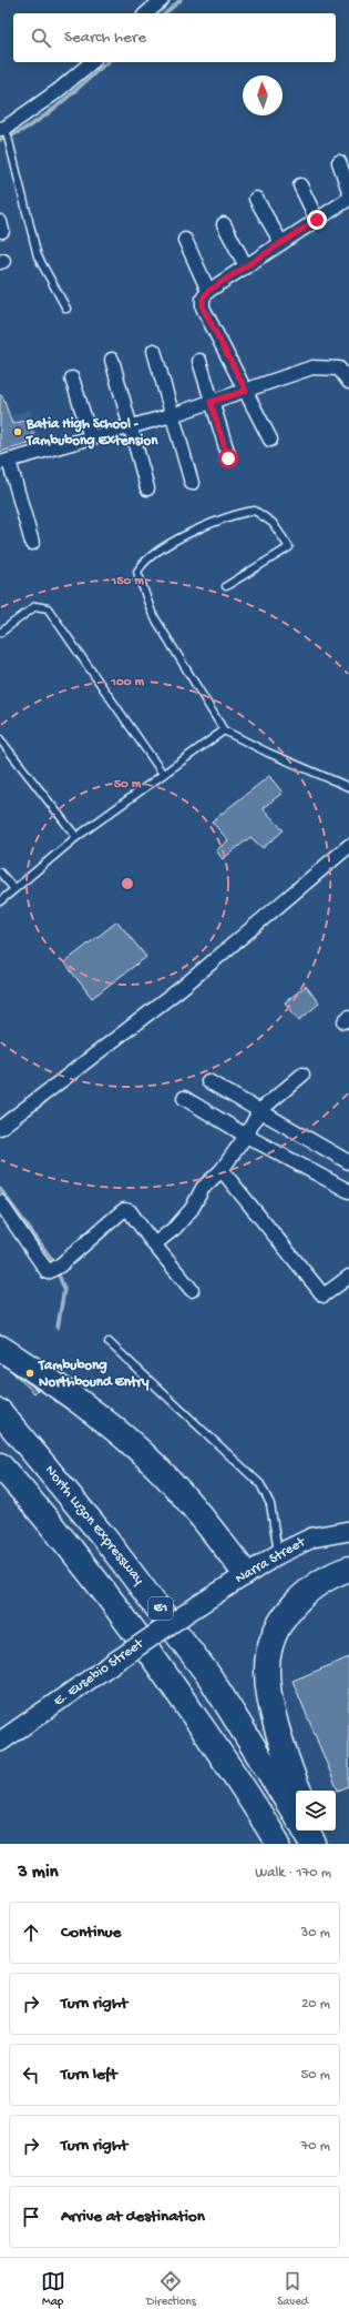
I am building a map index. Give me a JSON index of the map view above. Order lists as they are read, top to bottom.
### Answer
{
  "streets": {
    "highway": ["North Luzon Expressway", "E1"],
    "main road": ["Narra Street", "E. Eusebio Street"]
  },
  "crossings": [
    ["Narra Street", "E. Eusebio Street"]
  ],
  "places": ["Batia High School - Tambubong Extension", "Tambubong Northbound Entry"],
  "north": "top",
  "page": {
    "search": "Search here",
    "heading": ["3 min", "Walk · 170 m"],
    "list": [
      ["Continue", "30 m"],
      ["Turn right", "20 m"],
      ["Turn left", "50 m"],
      ["Turn right", "70 m"],
      "Arrive at destination"
    ],
    "nav": ["Map", "Directions", "Saved"]
  },
  "rings": ["150 m", "100 m", "50 m"]
}
